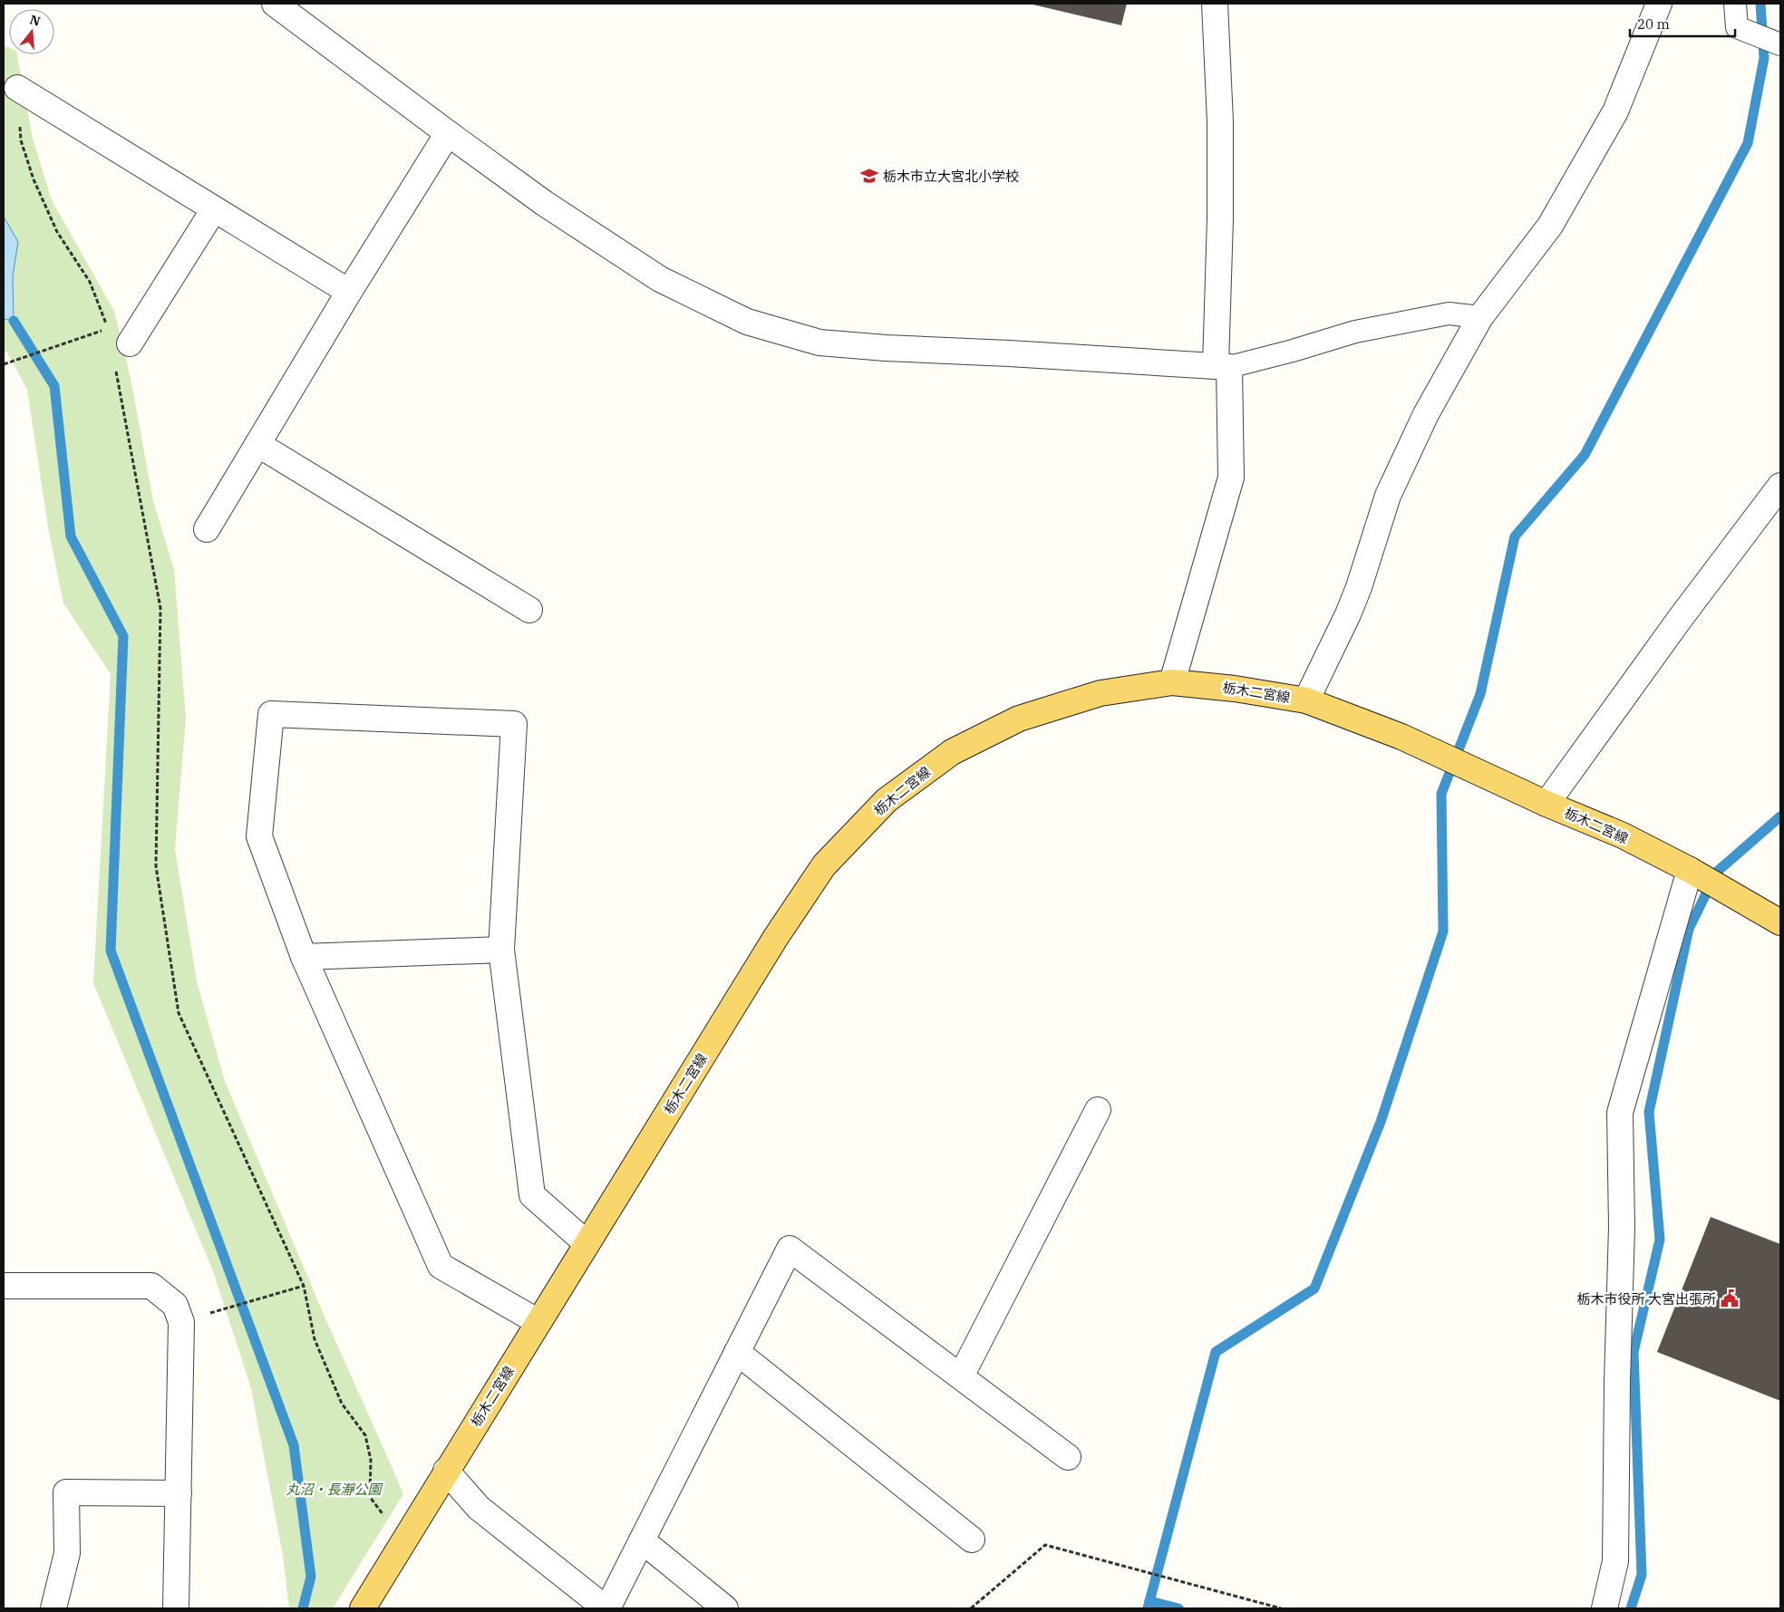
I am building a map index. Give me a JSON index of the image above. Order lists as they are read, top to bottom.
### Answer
{
  "streets": {
    "main road": ["栃木二宮線"]
  },
  "parks": ["丸沼・長瀞公園"],
  "places": {
    "school or university": ["栃木市立大宮北小学校"],
    "public building": ["栃木市役所 大宮出張所"]
  },
  "scale_bar": "20 m",
  "north": "top"
}
